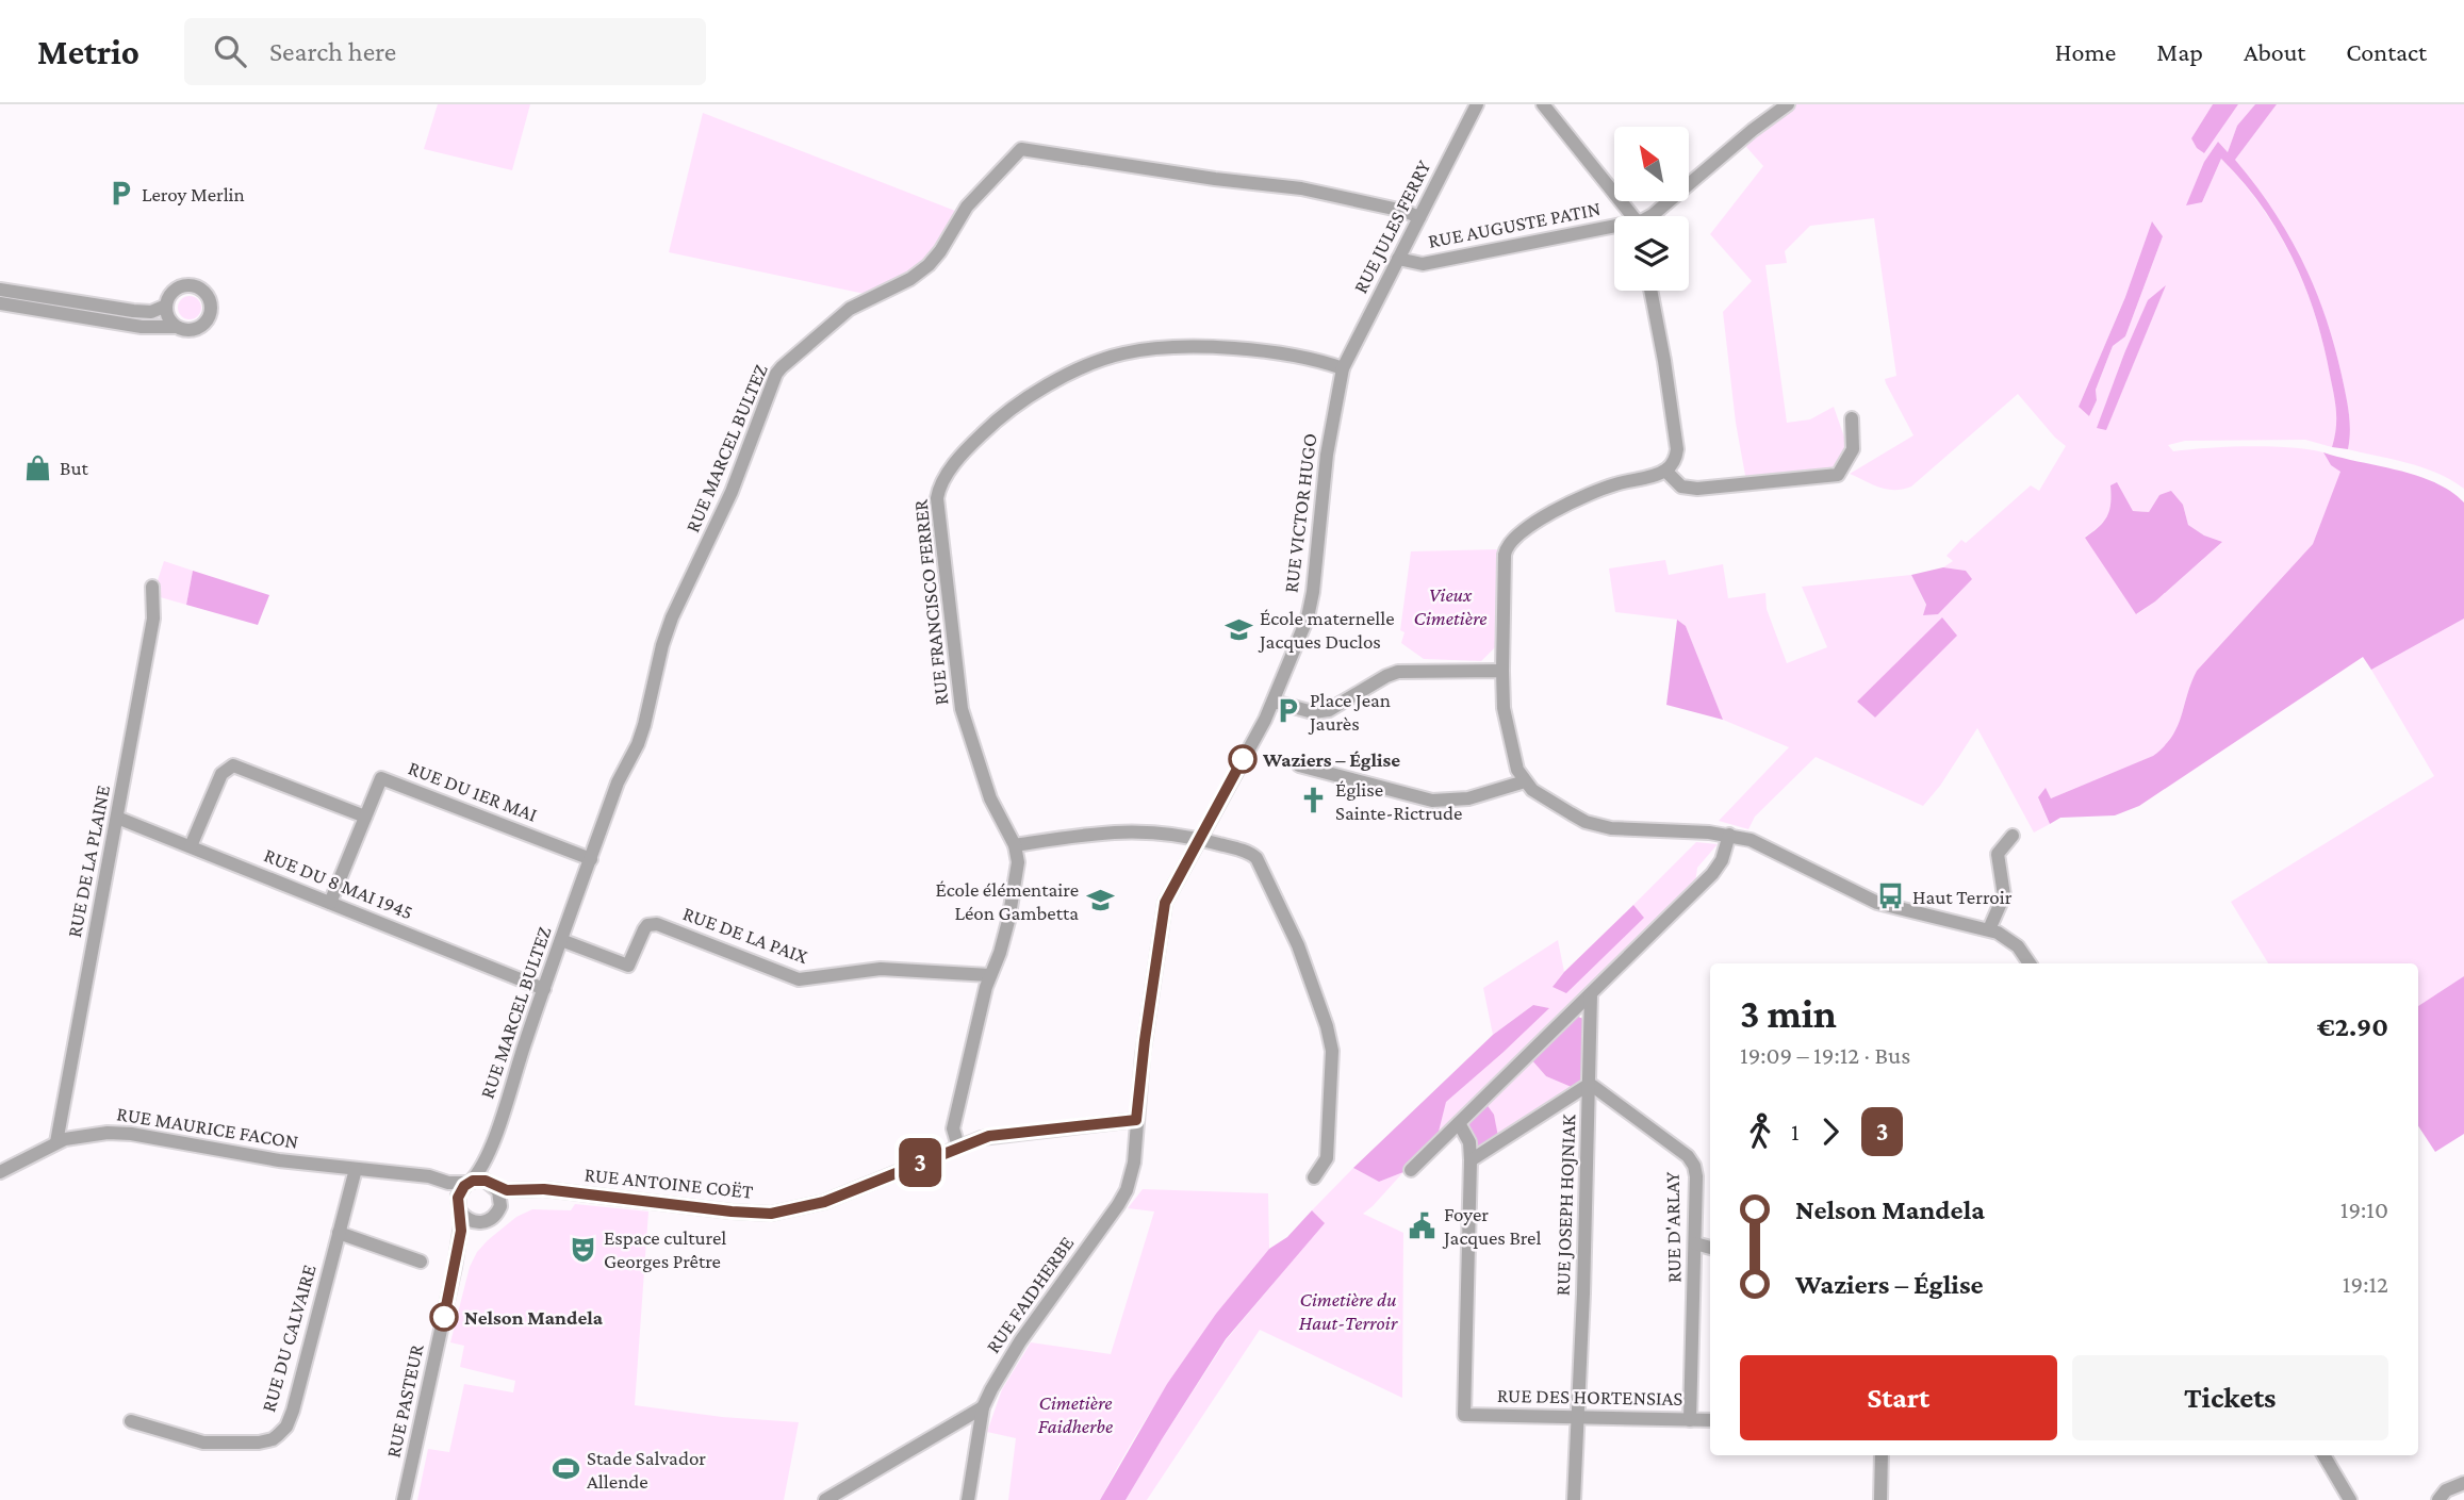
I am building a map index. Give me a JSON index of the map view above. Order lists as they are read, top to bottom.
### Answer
{
  "streets": {
    "street": [
      "RUE AUGUSTE PATIN",
      "RUE JULES FERRY",
      "RUE MARCEL BULTEZ",
      "RUE VICTOR HUGO",
      "RUE FRANCISCO FERRER",
      "RUE DU 1ER MAI",
      "RUE DE LA PLAINE",
      "RUE DU 8 MAI 1945",
      "RUE DE LA PAIX",
      "RUE MAURICE FACON",
      "RUE ANTOINE COËT",
      "RUE JOSEPH HOJNIAK",
      "RUE D'ARLAY",
      "RUE FAIDHERBE",
      "RUE DU CALVAIRE",
      "RUE DES HORTENSIAS",
      "RUE PASTEUR"
    ]
  },
  "crossings": [
    ["RUE AUGUSTE PATIN", "RUE JULES FERRY"],
    ["RUE JULES FERRY", "RUE MARCEL BULTEZ"],
    ["RUE JULES FERRY", "RUE VICTOR HUGO"],
    ["RUE JULES FERRY", "RUE FRANCISCO FERRER"],
    ["RUE MARCEL BULTEZ", "RUE DU 1ER MAI"],
    ["RUE MARCEL BULTEZ", "RUE DU 8 MAI 1945"],
    ["RUE MARCEL BULTEZ", "RUE DE LA PAIX"],
    ["RUE MARCEL BULTEZ", "RUE MAURICE FACON"],
    ["RUE MARCEL BULTEZ", "RUE ANTOINE COËT"],
    ["RUE MARCEL BULTEZ", "RUE PASTEUR"],
    ["RUE VICTOR HUGO", "RUE FRANCISCO FERRER"],
    ["RUE FRANCISCO FERRER", "RUE DE LA PAIX"],
    ["RUE FRANCISCO FERRER", "RUE ANTOINE COËT"],
    ["RUE DU 1ER MAI", "RUE DU 8 MAI 1945"],
    ["RUE DE LA PLAINE", "RUE DU 8 MAI 1945"],
    ["RUE DE LA PLAINE", "RUE MAURICE FACON"],
    ["RUE MAURICE FACON", "RUE ANTOINE COËT"],
    ["RUE MAURICE FACON", "RUE DU CALVAIRE"],
    ["RUE MAURICE FACON", "RUE PASTEUR"],
    ["RUE ANTOINE COËT", "RUE FAIDHERBE"],
    ["RUE ANTOINE COËT", "RUE PASTEUR"],
    ["RUE JOSEPH HOJNIAK", "RUE D'ARLAY"],
    ["RUE JOSEPH HOJNIAK", "RUE DES HORTENSIAS"],
    ["RUE D'ARLAY", "RUE DES HORTENSIAS"]
  ],
  "parks": ["Vieux Cimetière", "Cimetière du Haut-Terroir", "Cimetière Faidherbe"],
  "places": {
    "parking": ["Leroy Merlin", "Place Jean Jaurès"],
    "shop": ["But"],
    "school or university": ["École maternelle Jacques Duclos", "École élémentaire Léon Gambetta"],
    "other": ["Waziers – Église", "Nelson Mandela"],
    "church": ["Église Sainte-Rictrude"],
    "bus stop": ["Haut Terroir"],
    "public building": ["Foyer Jacques Brel"],
    "theatre": ["Espace culturel Georges Prêtre"],
    "sports": ["Stade Salvador Allende"]
  },
  "lines": ["bus line 3"],
  "north": "top left",
  "page": {
    "header": "Metrio",
    "search": "Search here",
    "nav": [
      "Home",
      "Map",
      "About",
      "Contact"
    ],
    "on_map": "3",
    "heading": ["3 min", "19:09 – 19:12 · Bus", "€2.90"],
    "legs": ["1", "3"],
    "list": [
      {
        "name": "Nelson Mandela",
        "value": "19:10"
      },
      {
        "name": "Waziers – Église",
        "value": "19:12"
      }
    ],
    "buttons": ["Start", "Tickets"]
  }
}
